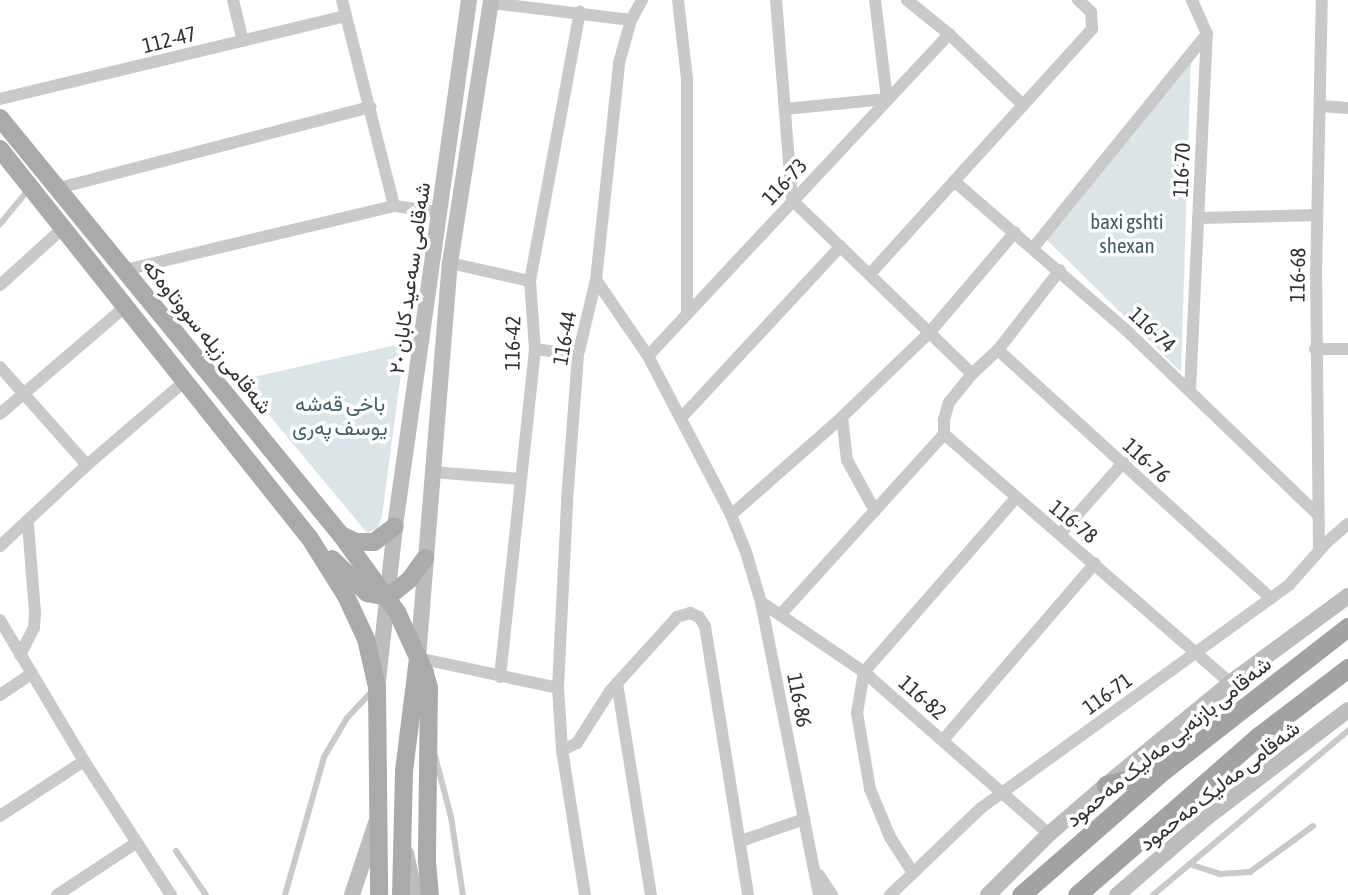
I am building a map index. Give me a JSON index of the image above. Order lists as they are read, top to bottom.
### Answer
{
  "streets": {
    "highway": ["شەقامی بازنەیی مەلیک مەحمود"],
    "main road": ["شەقامی سەعید کابان ٢٠", "شەقامی زیلە سووتاوەکە", "شەقامی مەلیک مەحمود"],
    "street": [
      "112-47",
      "116-70",
      "116-73",
      "116-68",
      "116-74",
      "116-44",
      "116-42",
      "116-76",
      "116-78",
      "116-71",
      "116-82",
      "116-86"
    ]
  },
  "crossings": [
    ["116-70", "116-74"],
    ["116-73", "116-86"],
    ["116-68", "116-74"],
    ["116-68", "116-71"],
    ["شەقامی سەعید کابان ٢٠", "شەقامی زیلە سووتاوەکە"],
    ["116-44", "116-86"],
    ["116-76", "116-71"],
    ["116-78", "116-71"],
    ["116-71", "116-82"],
    ["116-82", "116-86"]
  ],
  "parks": ["baxi gshti shexan", "باخی قەشە یوسف پەری"]
}
